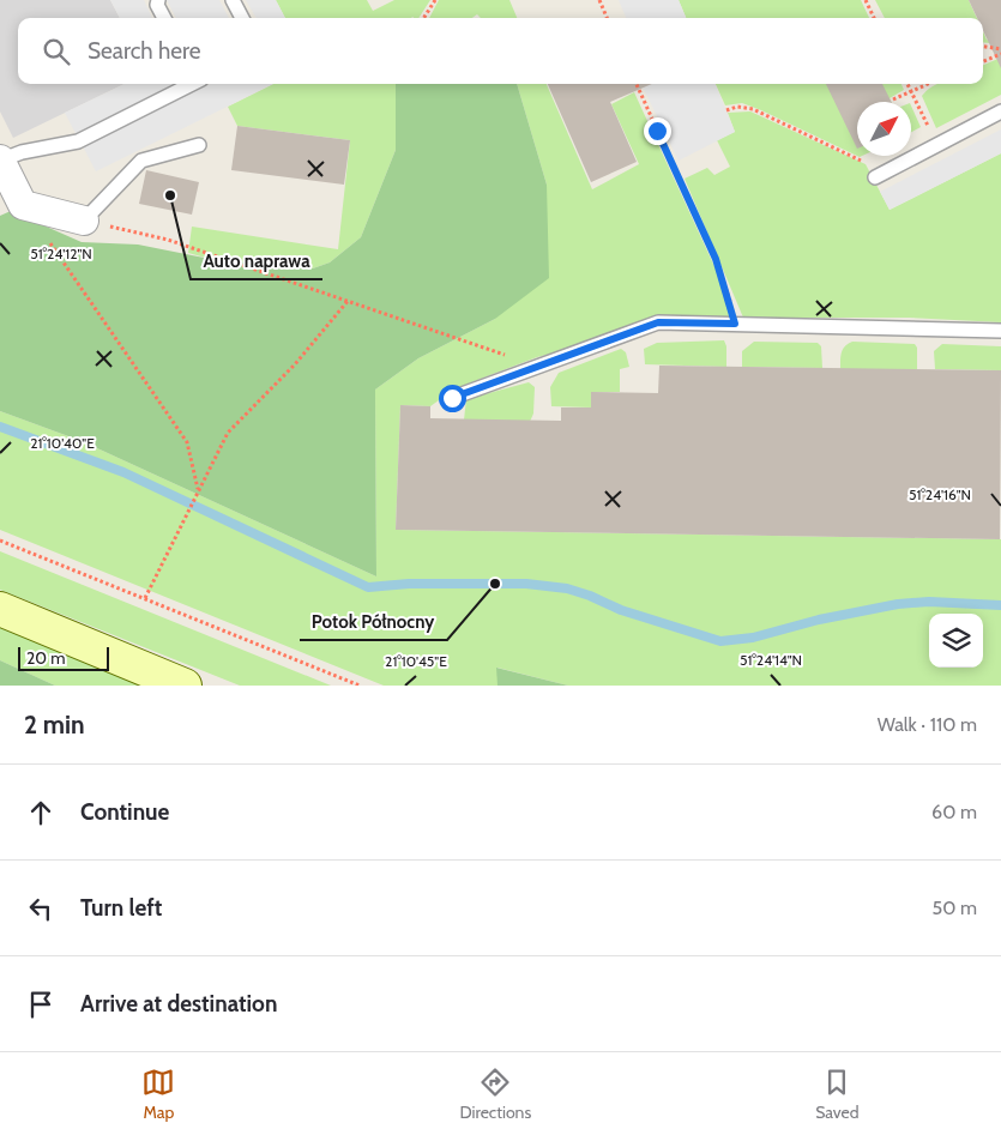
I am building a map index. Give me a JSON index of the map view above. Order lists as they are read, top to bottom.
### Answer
{
  "places": ["Auto naprawa", "Potok Północny"],
  "scale_bar": "20 m",
  "north": "top right",
  "page": {
    "search": "Search here",
    "scale": "20 m",
    "heading": ["2 min", "Walk · 110 m"],
    "list": [
      ["Continue", "60 m"],
      ["Turn left", "50 m"],
      "Arrive at destination"
    ],
    "nav": ["Map", "Directions", "Saved"]
  },
  "coordinates": [
    "51°24'12\"N",
    "21°10'40\"E",
    "51°24'16\"N",
    "51°24'14\"N",
    "21°10'45\"E"
  ]
}
